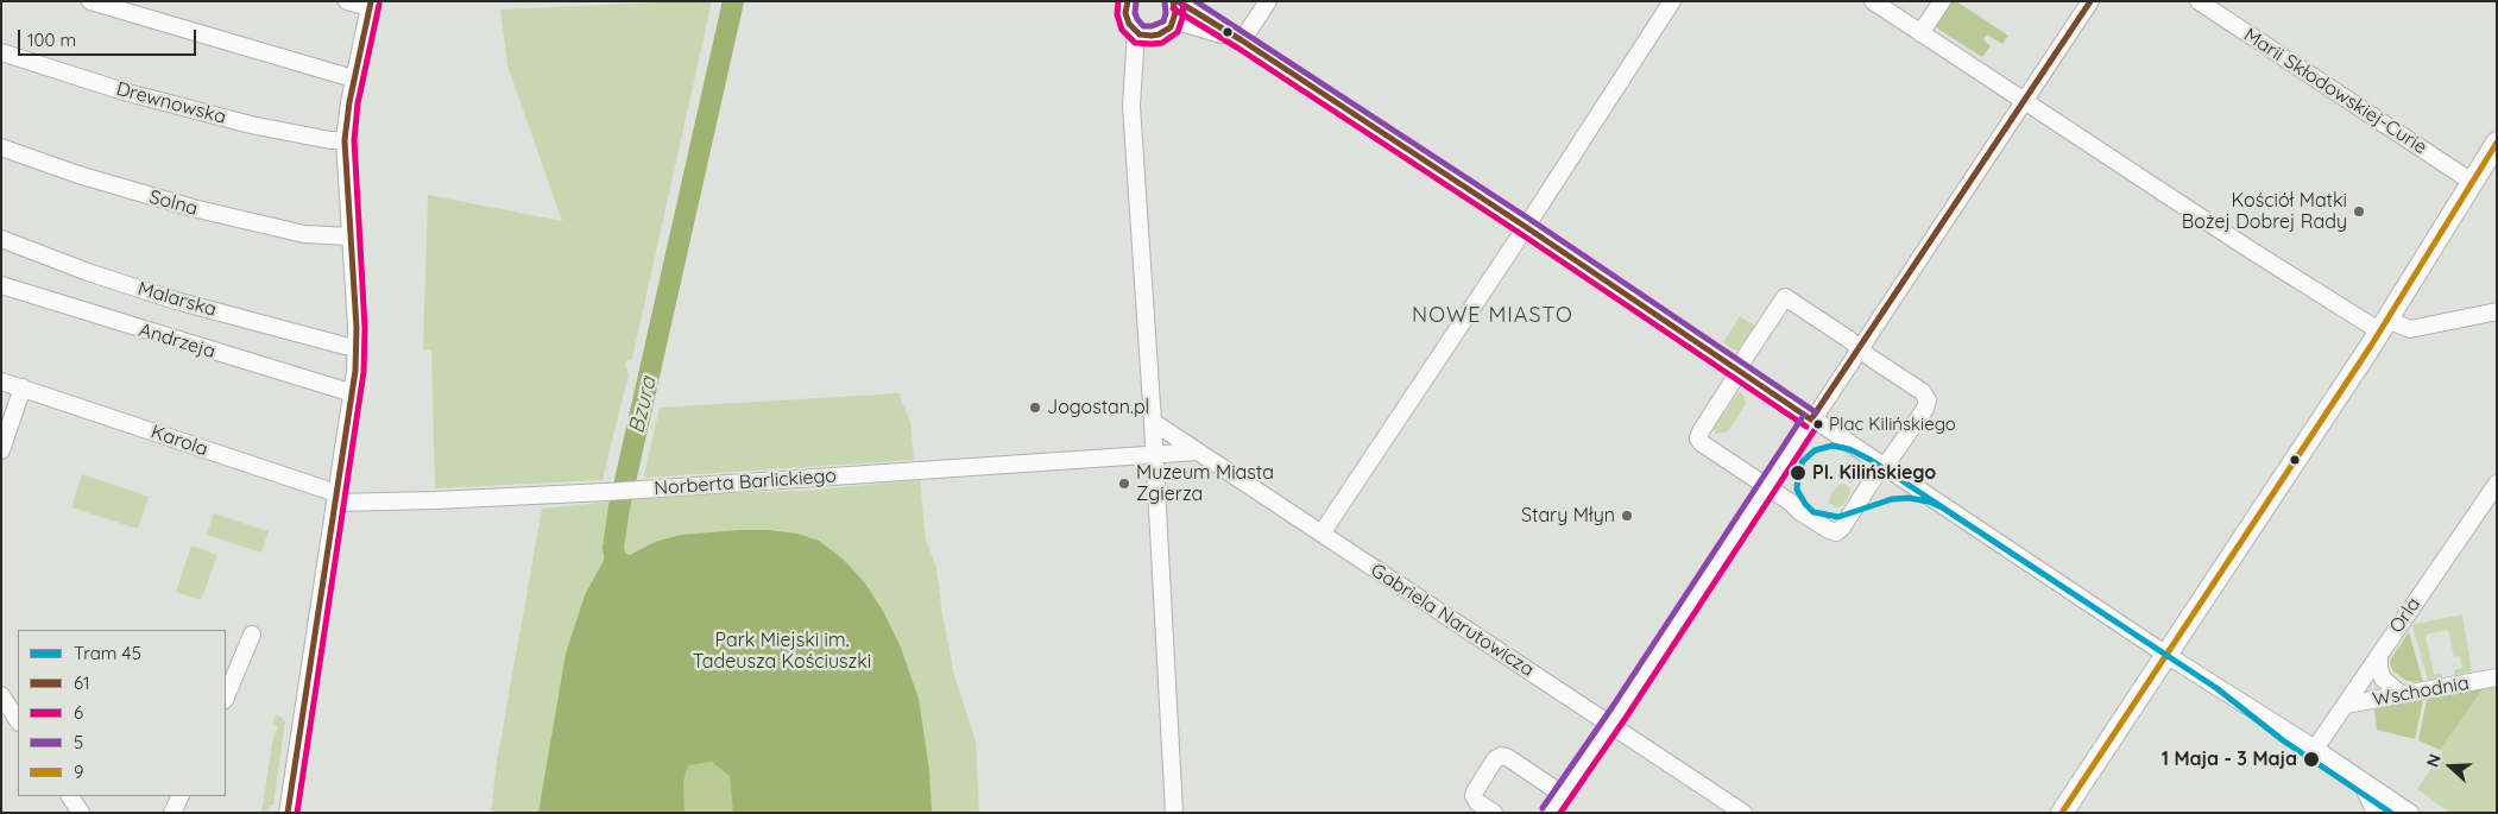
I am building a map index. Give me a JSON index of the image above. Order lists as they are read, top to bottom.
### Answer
{
  "streets": {
    "street": [
      "Marii Skłodowskiej-Curie",
      "Drewnowska",
      "Solna",
      "Malarska",
      "Andrzeja",
      "Karola",
      "Norberta Barlickiego",
      "Orla",
      "Gabriela Narutowicza",
      "Wschodnia"
    ]
  },
  "crossings": [
    ["Karola", "Norberta Barlickiego"],
    ["Orla", "Wschodnia"]
  ],
  "districts": ["NOWE MIASTO"],
  "water": ["Bzura"],
  "parks": ["Park Miejski im. Tadeusza Kościuszki"],
  "places": [
    "Kościół Matki Bożej Dobrej Rady",
    "Jogostan.pl",
    "Plac Kilińskiego",
    "Pl. Kilińskiego",
    "Muzeum Miasta Zgierza",
    "Stary Młyn",
    "1 Maja - 3 Maja"
  ],
  "lines": [
    "transit line 61",
    "transit line 6",
    "transit line 5",
    "transit line 9",
    "tram line 45"
  ],
  "legend": [
    "Tram 45",
    "61",
    "6",
    "5",
    "9"
  ],
  "scale_bar": "100 m",
  "north": "left"
}
